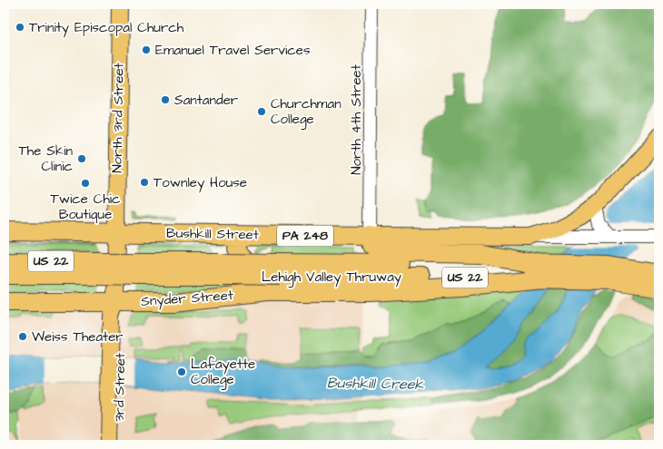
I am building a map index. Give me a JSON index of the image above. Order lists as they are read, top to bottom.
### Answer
{
  "streets": {
    "highway": [
      "Bushkill Street",
      "PA 248",
      "US 22",
      "Lehigh Valley Thruway",
      "Snyder Street"
    ],
    "main road": ["North 3rd Street", "3rd Street"],
    "street": ["North 4th Street"]
  },
  "crossings": [
    ["North 3rd Street", "Bushkill Street"],
    ["North 3rd Street", "3rd Street"],
    ["North 4th Street", "Bushkill Street"],
    ["Bushkill Street", "PA 248"],
    ["Bushkill Street", "3rd Street"],
    ["Lehigh Valley Thruway", "Snyder Street"],
    ["Snyder Street", "3rd Street"]
  ],
  "water": ["Bushkill Creek"],
  "places": [
    "Trinity Episcopal Church",
    "Emanuel Travel Services",
    "Santander",
    "Churchman College",
    "The Skin Clinic",
    "Townley House",
    "Twice Chic Boutique",
    "Weiss Theater",
    "Lafayette College"
  ]
}
